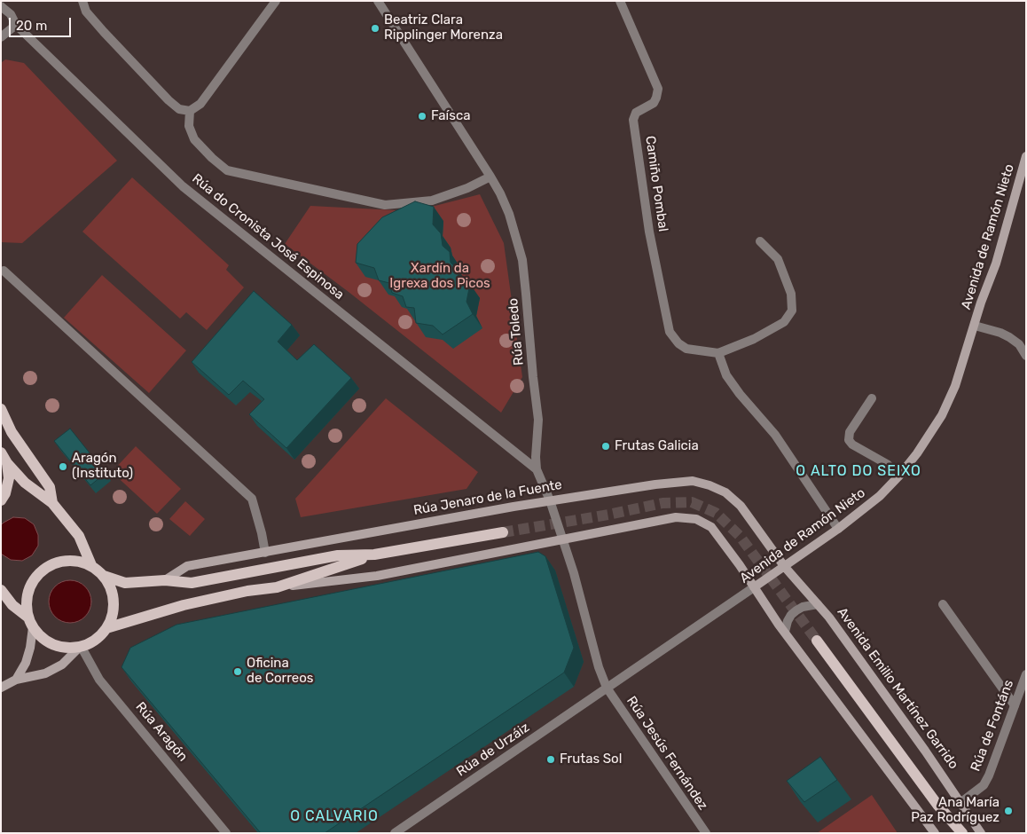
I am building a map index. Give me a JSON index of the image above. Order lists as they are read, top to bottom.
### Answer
{
  "streets": {
    "main road": ["Avenida de Ramón Nieto", "Rúa Jenaro de la Fuente", "Avenida Emilio Martínez Garrido"],
    "street": [
      "Camiño Pombal",
      "Rúa do Cronista José Espinosa",
      "Rúa Toledo",
      "Rúa de Fontáns",
      "Rúa Aragón",
      "Rúa de Urzáiz",
      "Rúa Jesús Fernández"
    ]
  },
  "crossings": [
    ["Rúa do Cronista José Espinosa", "Rúa Toledo"],
    ["Avenida de Ramón Nieto", "Rúa Toledo"],
    ["Avenida de Ramón Nieto", "Rúa Jenaro de la Fuente"],
    ["Avenida de Ramón Nieto", "Avenida Emilio Martínez Garrido"],
    ["Avenida de Ramón Nieto", "Rúa de Urzáiz"],
    ["Avenida de Ramón Nieto", "Rúa Jesús Fernández"],
    ["Rúa Toledo", "Rúa Jenaro de la Fuente"],
    ["Rúa Toledo", "Rúa de Urzáiz"],
    ["Rúa Toledo", "Rúa Jesús Fernández"],
    ["Rúa Jenaro de la Fuente", "Avenida Emilio Martínez Garrido"],
    ["Rúa Jenaro de la Fuente", "Rúa Aragón"],
    ["Avenida Emilio Martínez Garrido", "Rúa de Fontáns"],
    ["Rúa de Urzáiz", "Rúa Jesús Fernández"]
  ],
  "districts": ["O ALTO DO SEIXO", "O CALVARIO"],
  "parks": ["Xardín da Igrexa dos Picos"],
  "places": [
    "Beatriz Clara Ripplinger Morenza",
    "Faísca",
    "Frutas Galicia",
    "Aragón (Instituto)",
    "Oficina de Correos",
    "Frutas Sol",
    "Ana María Paz Rodríguez"
  ],
  "scale_bar": "20 m"
}
